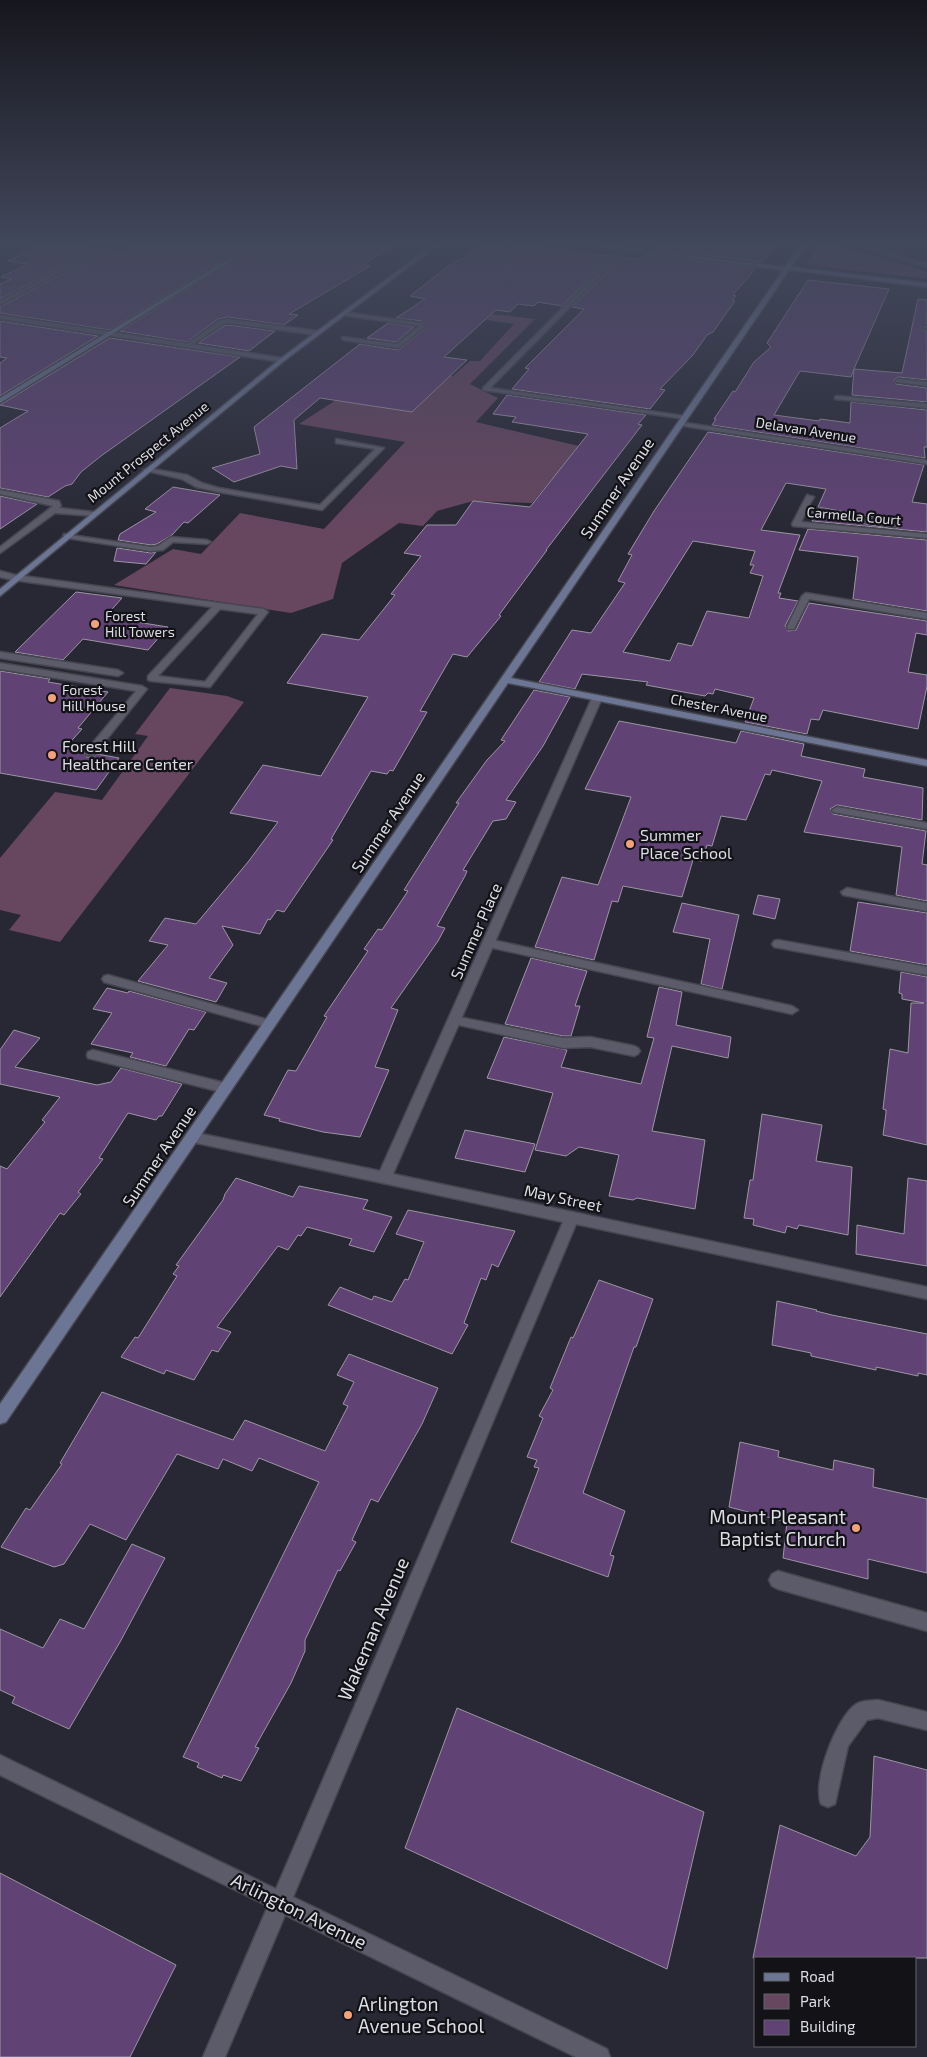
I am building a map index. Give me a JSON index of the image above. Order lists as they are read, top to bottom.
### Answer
{
  "streets": {
    "street": [
      "Delavan Avenue",
      "Mount Prospect Avenue",
      "Summer Avenue",
      "Carmella Court",
      "Chester Avenue",
      "Summer Place",
      "May Street",
      "Wakeman Avenue",
      "Arlington Avenue"
    ]
  },
  "crossings": [
    ["Delavan Avenue", "Summer Avenue"],
    ["Summer Avenue", "Chester Avenue"],
    ["Summer Avenue", "May Street"],
    ["Chester Avenue", "Summer Place"],
    ["Summer Place", "May Street"],
    ["May Street", "Wakeman Avenue"],
    ["Wakeman Avenue", "Arlington Avenue"]
  ],
  "places": [
    "Forest Hill Towers",
    "Forest Hill House",
    "Forest Hill Healthcare Center",
    "Summer Place School",
    "Mount Pleasant Baptist Church",
    "Arlington Avenue School"
  ],
  "legend": ["Road", "Park", "Building"]
}
